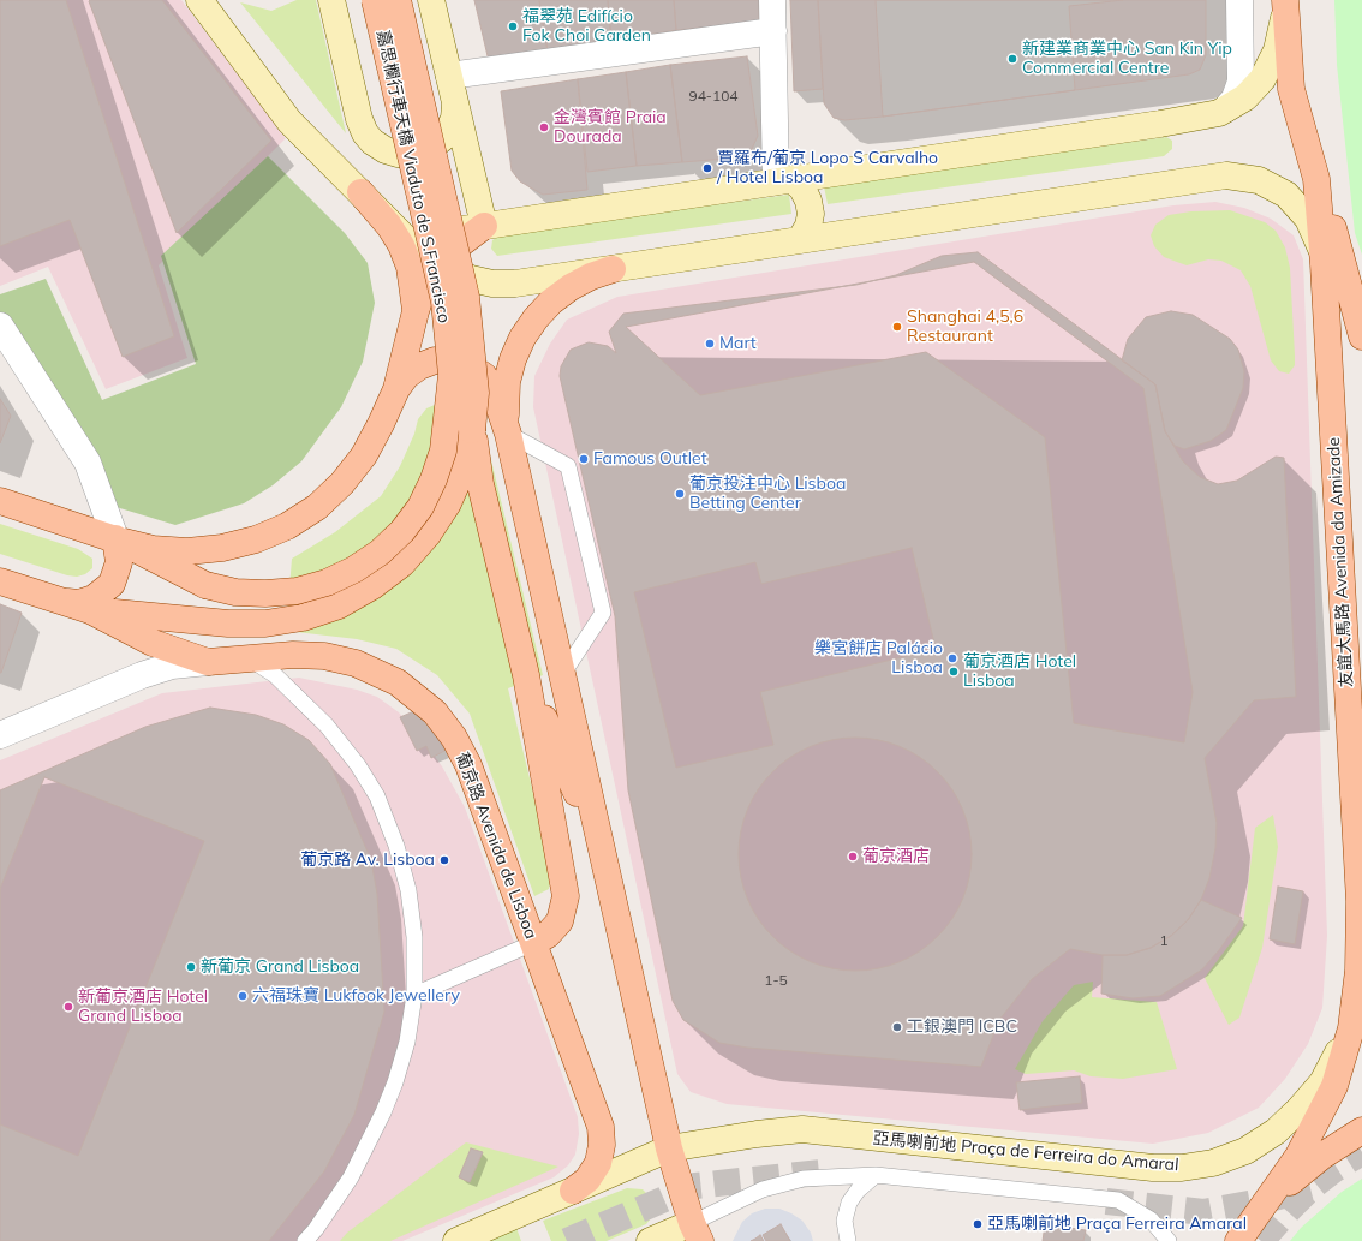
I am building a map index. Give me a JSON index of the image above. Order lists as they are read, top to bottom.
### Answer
{
  "streets": {
    "main road": ["嘉思欄行車天橋 Viaduto de S.Francisco", "友誼大馬路 Avenida da Amizade", "葡京路 Avenida de Lisboa"],
    "street": ["亞馬喇前地 Praça de Ferreira do Amaral"]
  },
  "crossings": [
    ["嘉思欄行車天橋 Viaduto de S.Francisco", "葡京路 Avenida de Lisboa"],
    ["友誼大馬路 Avenida da Amizade", "亞馬喇前地 Praça de Ferreira do Amaral"],
    ["葡京路 Avenida de Lisboa", "亞馬喇前地 Praça de Ferreira do Amaral"]
  ],
  "places": [
    "福翠苑 Edifício Fok Choi Garden",
    "新建業商業中心 San Kin Yip Commercial Centre",
    "金灣賓館 Praia Dourada",
    "賈羅布/葡京 Lopo S Carvalho / Hotel Lisboa",
    "Shanghai 4,5,6 Restaurant",
    "Mart",
    "Famous Outlet",
    "葡京投注中心 Lisboa Betting Center",
    "樂宮餅店 Palácio Lisboa",
    "葡京酒店 Hotel Lisboa",
    "葡京酒店",
    "葡京路 Av. Lisboa",
    "新葡京 Grand Lisboa",
    "六福珠寶 Lukfook Jewellery",
    "新葡京酒店 Hotel Grand Lisboa",
    "工銀澳門 ICBC",
    "亞馬喇前地 Praça Ferreira Amaral"
  ],
  "house_numbers": ["94-104", "1", "1-5"]
}
